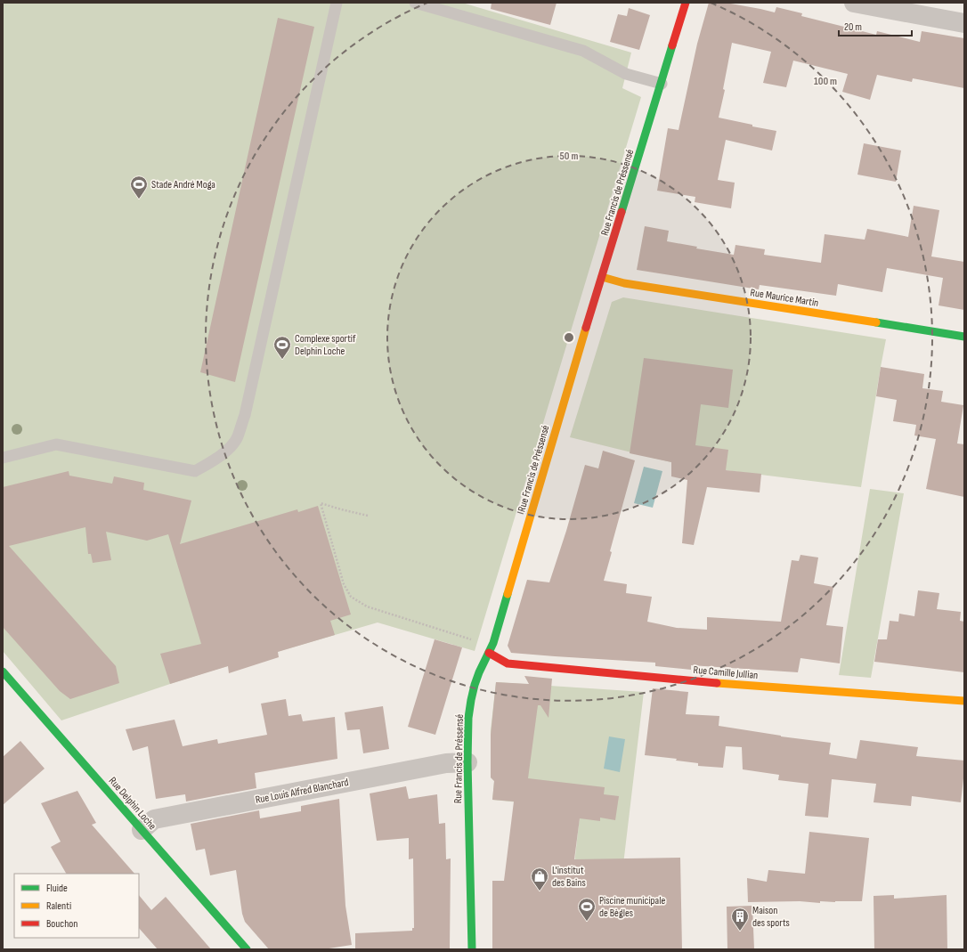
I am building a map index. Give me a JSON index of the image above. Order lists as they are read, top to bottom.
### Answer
{
  "streets": {
    "street": [
      "Rue Francis de Préssensé",
      "Rue Maurice Martin",
      "Rue Camille Jullian",
      "Rue Louis Alfred Blanchard",
      "Rue Delphin Loche"
    ]
  },
  "crossings": [
    ["Rue Francis de Préssensé", "Rue Maurice Martin"],
    ["Rue Francis de Préssensé", "Rue Camille Jullian"],
    ["Rue Francis de Préssensé", "Rue Louis Alfred Blanchard"],
    ["Rue Louis Alfred Blanchard", "Rue Delphin Loche"]
  ],
  "places": {
    "sports": ["Stade André Moga", "Complexe sportif Delphin Loche", "Piscine municipale de Bègles"],
    "shop": ["L'institut des Bains"],
    "building": ["Maison des sports"]
  },
  "legend": ["Fluide", "Ralenti", "Bouchon"],
  "scale_bar": "20 m",
  "rings": ["100 m", "50 m"]
}
